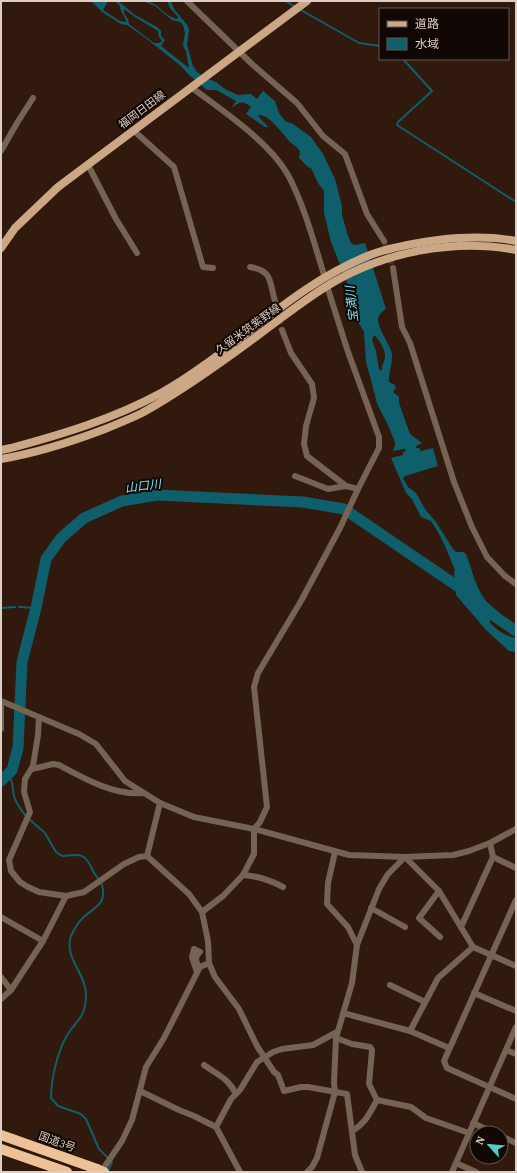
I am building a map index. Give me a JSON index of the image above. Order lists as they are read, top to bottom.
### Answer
{
  "streets": {
    "highway": ["国道3号"],
    "main road": ["福岡日田線", "久留米筑紫野線"]
  },
  "water": ["宝満川", "山口川"],
  "legend": ["道路", "水域"],
  "north": "top left"
}
